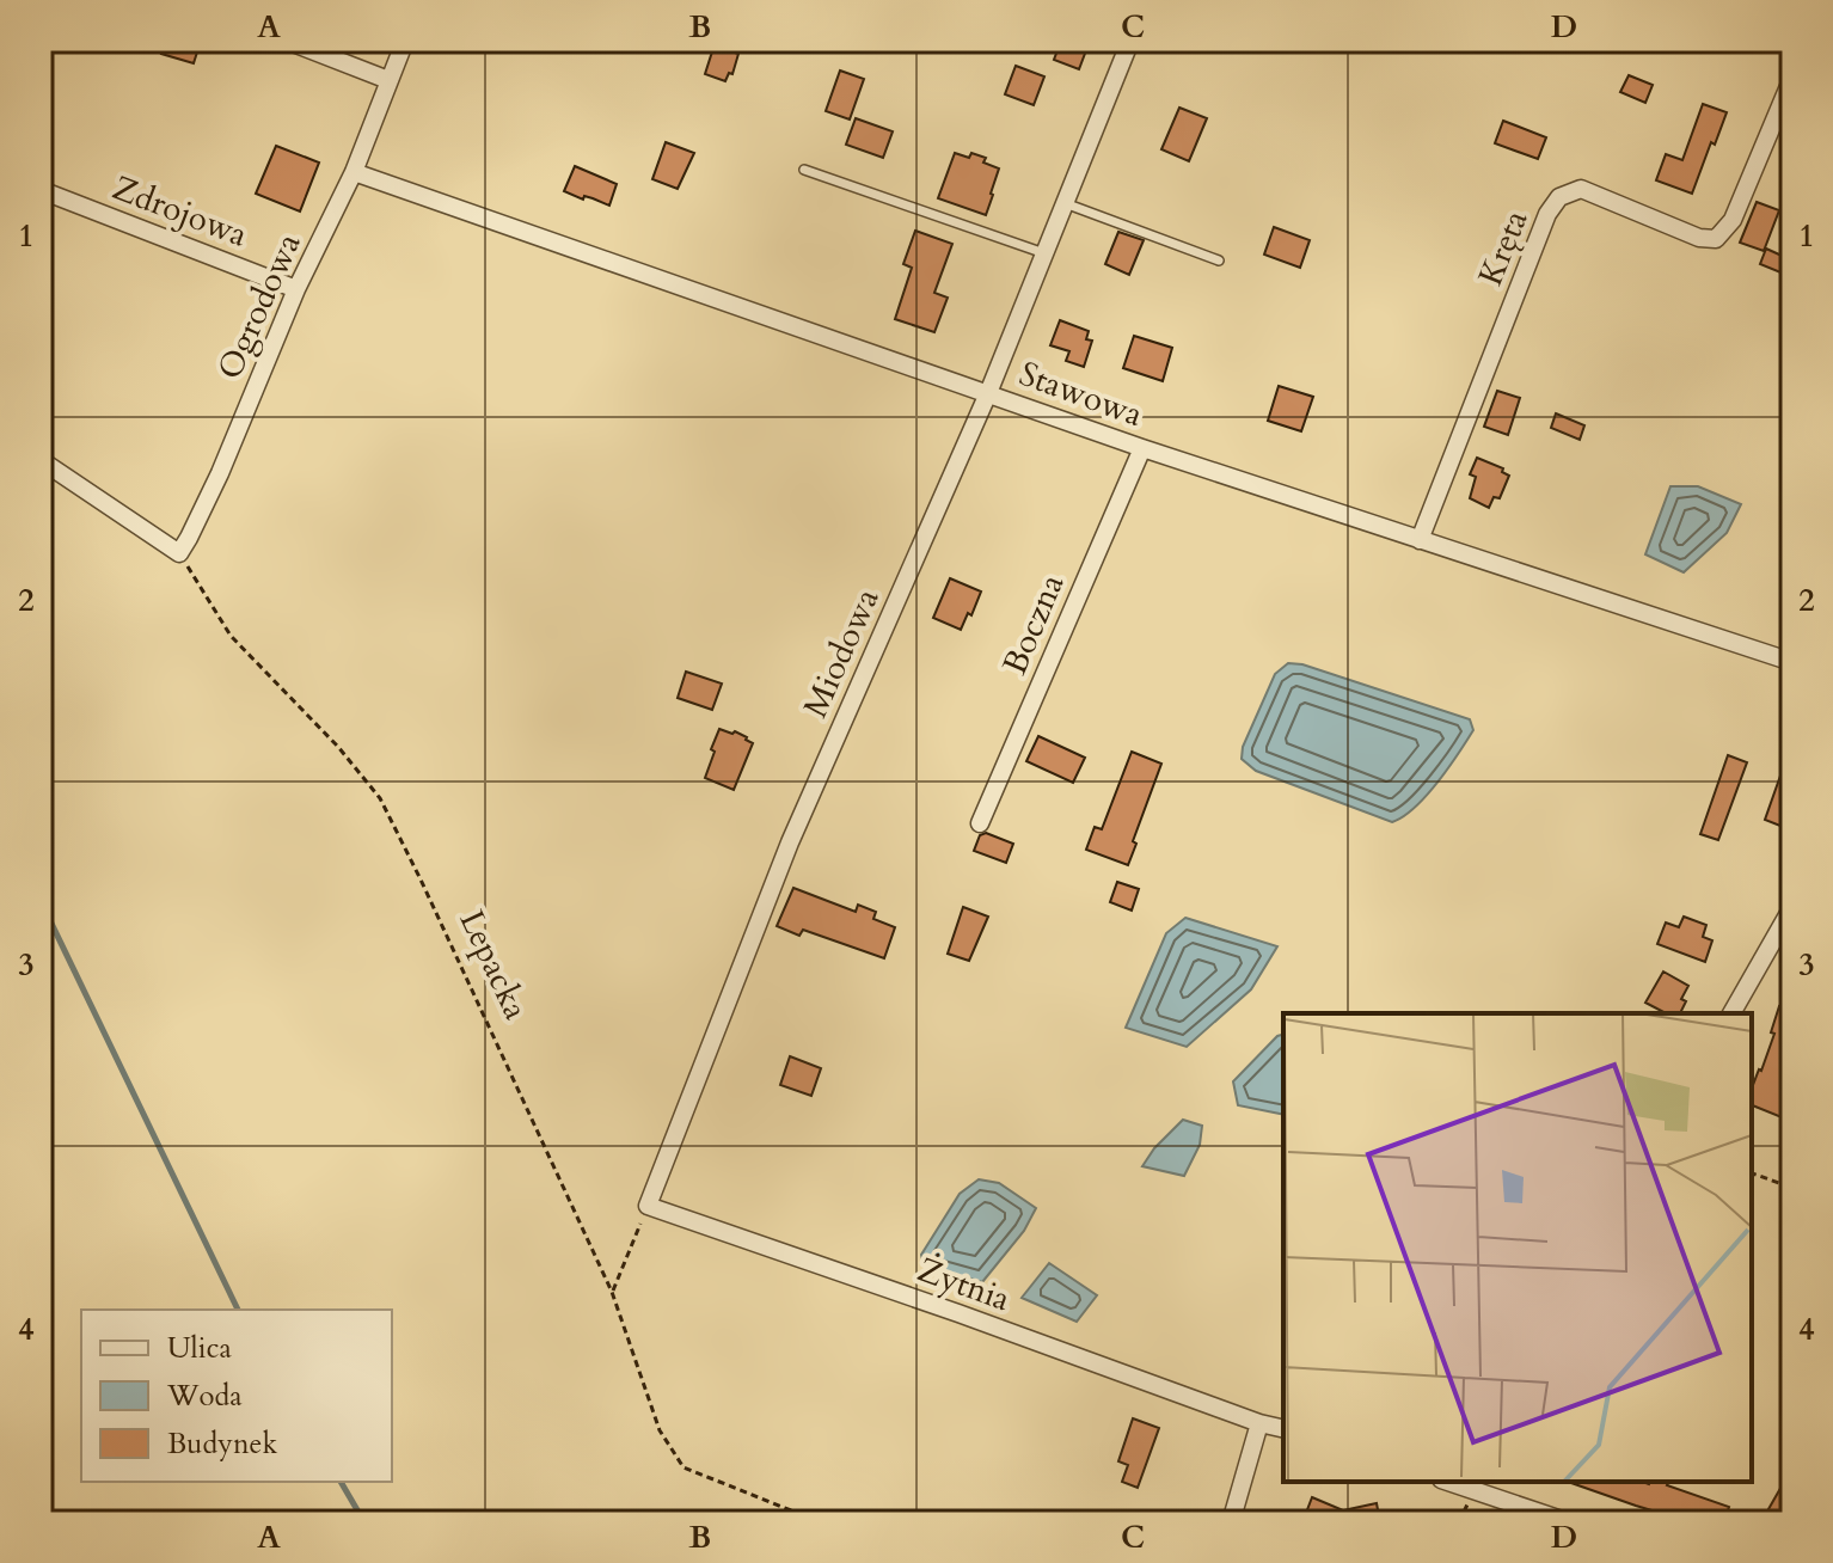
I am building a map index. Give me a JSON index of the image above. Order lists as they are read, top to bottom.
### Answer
{
  "streets": {
    "street": [
      "Zdrojowa",
      "Kręta",
      "Ogrodowa",
      "Stawowa",
      "Boczna",
      "Miodowa",
      "Żytnia"
    ],
    "path": ["Lepacka"]
  },
  "crossings": [
    ["Zdrojowa", "Ogrodowa"],
    ["Kręta", "Stawowa"],
    ["Ogrodowa", "Stawowa"],
    ["Ogrodowa", "Lepacka"],
    ["Stawowa", "Boczna"],
    ["Stawowa", "Miodowa"],
    ["Miodowa", "Żytnia"]
  ],
  "legend": ["Ulica", "Woda", "Budynek"],
  "grid": {
    "columns": [
      "A",
      "B",
      "C",
      "D"
    ],
    "rows": [
      "1",
      "2",
      "3",
      "4"
    ]
  }
}
